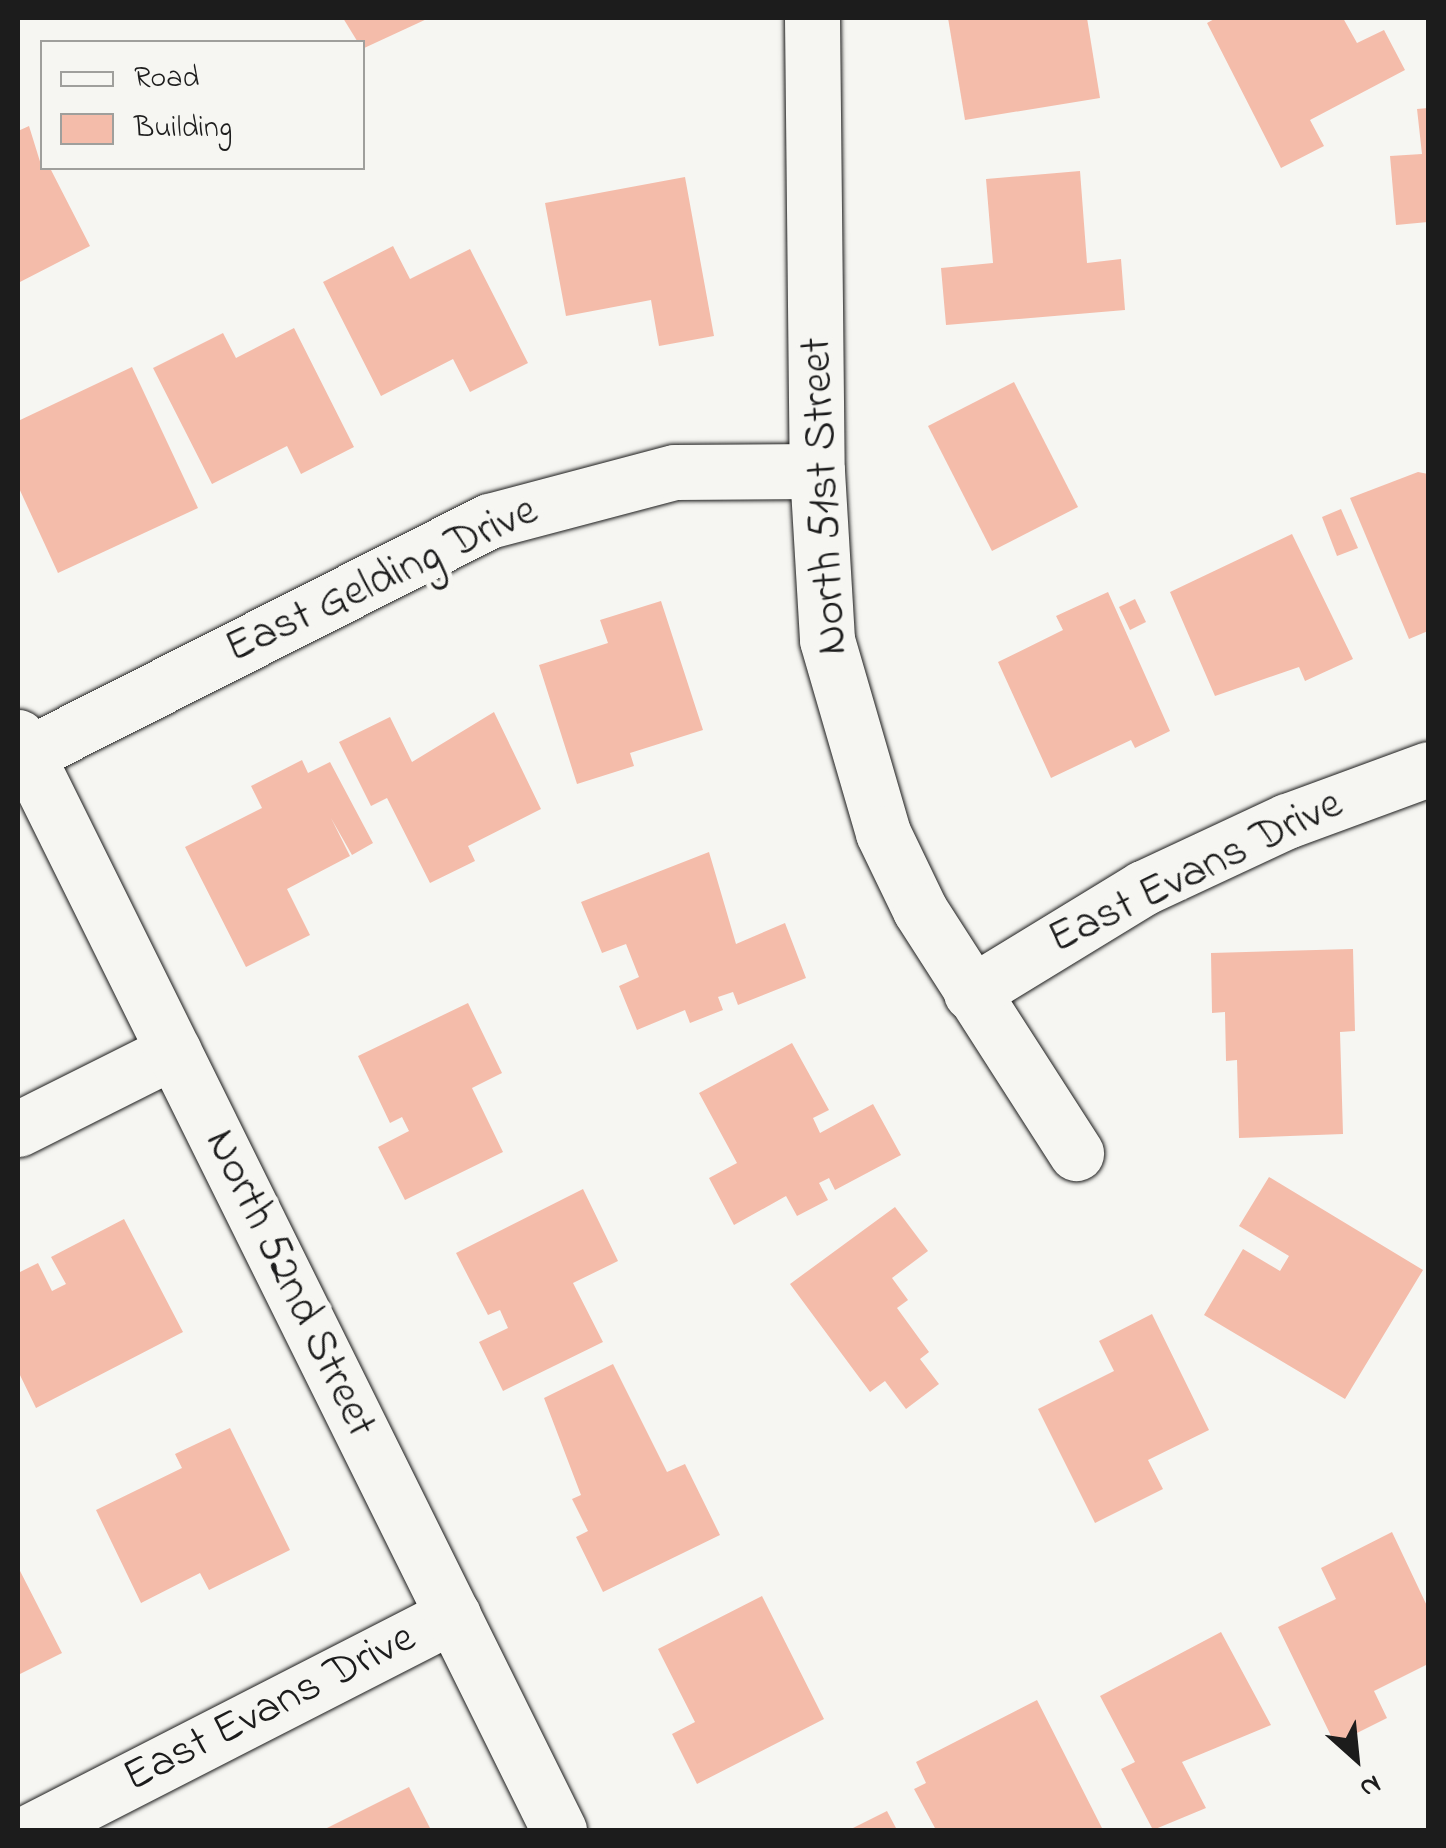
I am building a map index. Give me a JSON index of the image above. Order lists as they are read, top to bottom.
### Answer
{
  "streets": {
    "street": [
      "North 51st Street",
      "East Gelding Drive",
      "East Evans Drive",
      "North 52nd Street"
    ]
  },
  "crossings": [
    ["North 51st Street", "East Gelding Drive"],
    ["North 51st Street", "East Evans Drive"],
    ["East Gelding Drive", "North 52nd Street"],
    ["East Evans Drive", "North 52nd Street"]
  ],
  "legend": ["Road", "Building"],
  "north": "bottom right"
}
